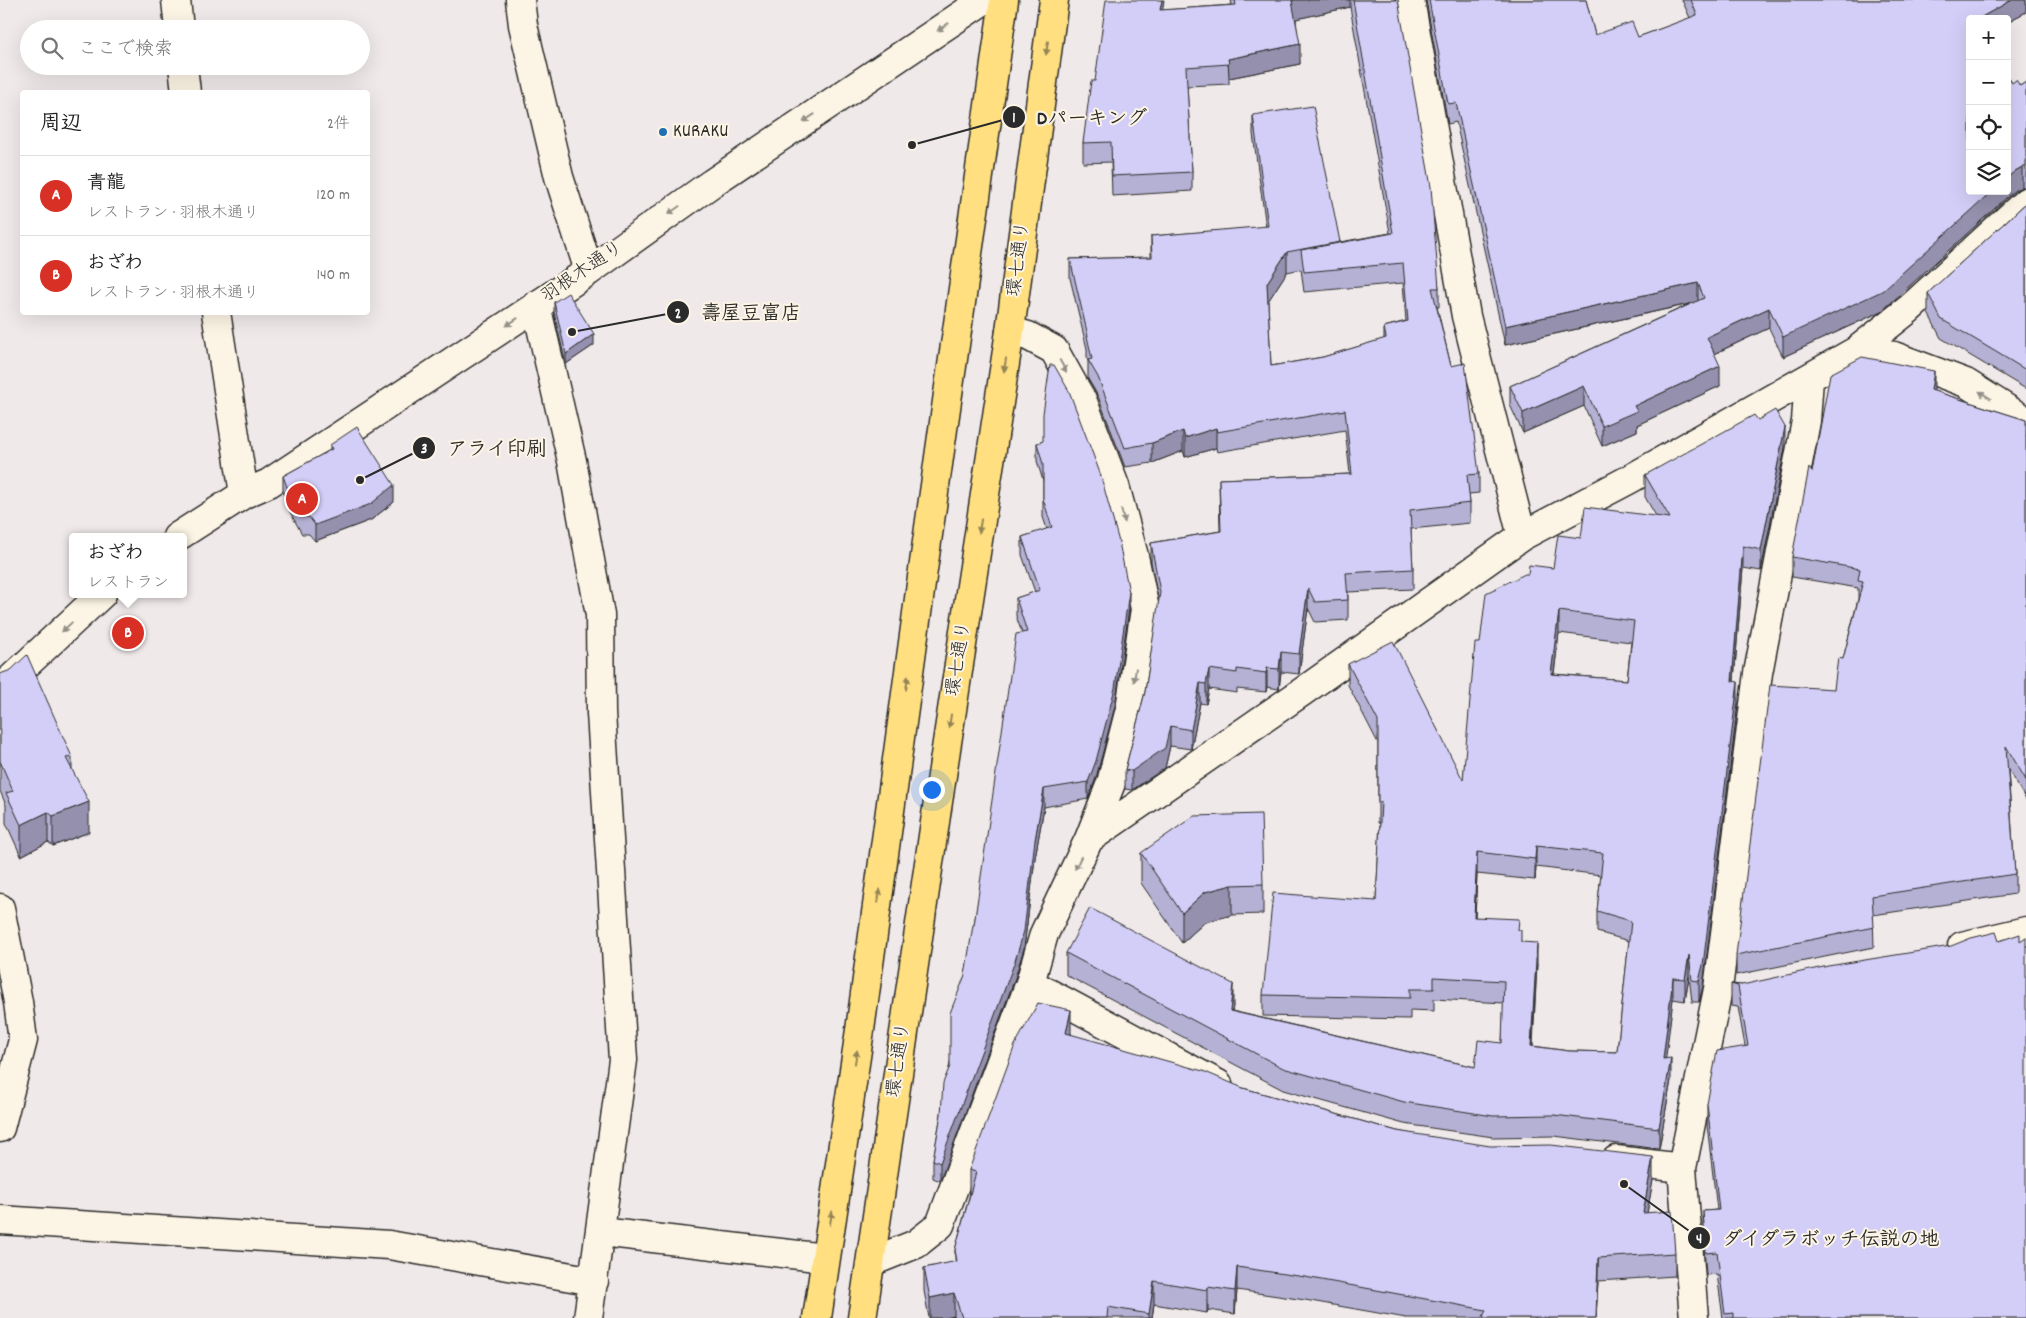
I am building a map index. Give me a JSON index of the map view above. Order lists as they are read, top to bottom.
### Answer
{
  "streets": {
    "main road": ["環七通り"],
    "street": ["羽根木通り"]
  },
  "one_way": ["羽根木通り"],
  "places": [
    "KURAKU",
    "Dパーキング",
    "壽屋豆富店",
    "アライ印刷",
    "ダイダラボッチ伝説の地"
  ],
  "page": {
    "map_buttons": ["+", "−"],
    "search": "ここで検索",
    "heading": ["周辺", "2件"],
    "list": [
      {
        "mark": "A",
        "name": "青龍",
        "note": "レストラン · 羽根木通り",
        "value": "120 m"
      },
      {
        "mark": "B",
        "name": "おざわ",
        "note": "レストラン · 羽根木通り",
        "value": "140 m"
      }
    ],
    "pins": ["A", "B"],
    "popup": ["おざわ", "レストラン"]
  }
}
